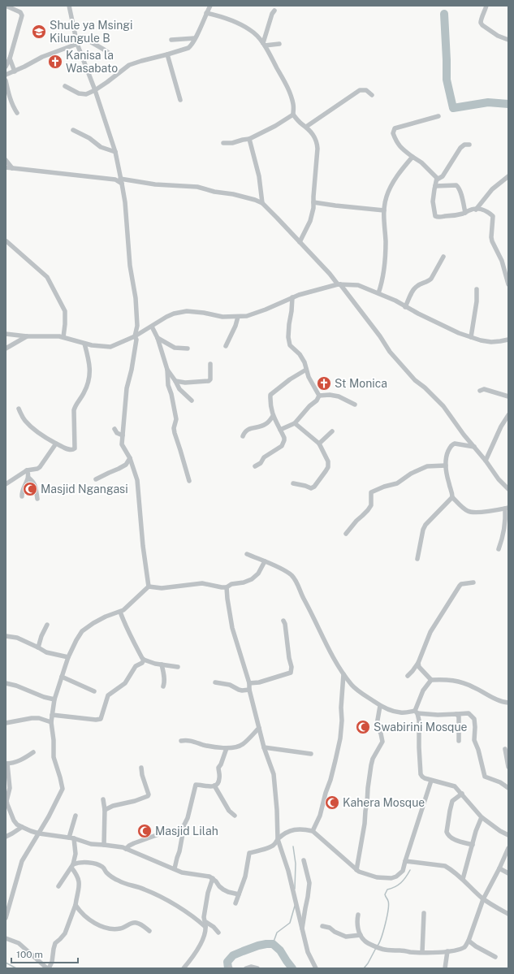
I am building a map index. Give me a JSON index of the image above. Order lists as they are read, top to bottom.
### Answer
{
  "places": {
    "school or university": ["Shule ya Msingi Kilungule B"],
    "church": ["Kanisa la Wasabato", "St Monica"],
    "mosque": [
      "Masjid Ngangasi",
      "Swabirini Mosque",
      "Kahera Mosque",
      "Masjid Lilah"
    ]
  },
  "scale_bar": "100 m"
}
